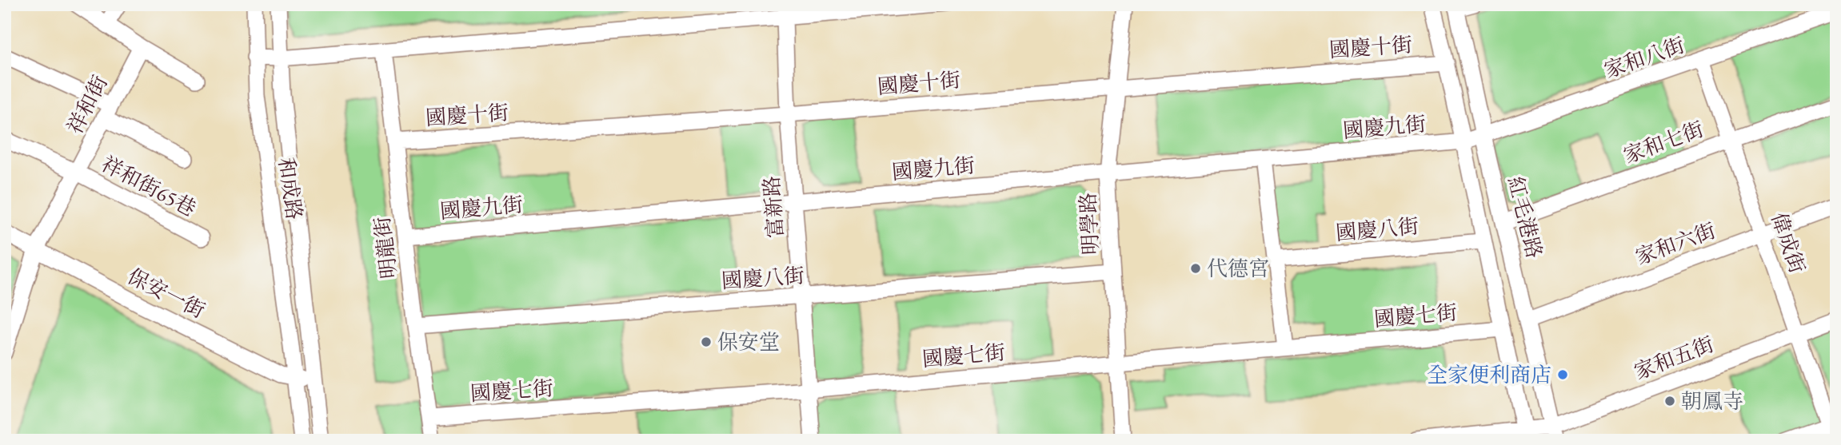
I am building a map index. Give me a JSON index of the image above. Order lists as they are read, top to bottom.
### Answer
{
  "streets": {
    "street": [
      "國慶十街",
      "家和八街",
      "祥和街",
      "國慶九街",
      "家和七街",
      "祥和街65巷",
      "和成路",
      "富新路",
      "紅毛港路",
      "明學路",
      "國慶八街",
      "偉成街",
      "家和六街",
      "明龍街",
      "保安一街",
      "國慶七街",
      "家和五街"
    ]
  },
  "crossings": [
    ["國慶十街", "富新路"],
    ["國慶十街", "紅毛港路"],
    ["國慶十街", "明學路"],
    ["國慶十街", "明龍街"],
    ["家和八街", "國慶九街"],
    ["家和八街", "紅毛港路"],
    ["家和八街", "偉成街"],
    ["祥和街", "祥和街65巷"],
    ["祥和街", "保安一街"],
    ["國慶九街", "富新路"],
    ["國慶九街", "紅毛港路"],
    ["國慶九街", "明學路"],
    ["國慶九街", "明龍街"],
    ["家和七街", "紅毛港路"],
    ["家和七街", "偉成街"],
    ["和成路", "保安一街"],
    ["富新路", "國慶八街"],
    ["富新路", "國慶七街"],
    ["紅毛港路", "國慶八街"],
    ["紅毛港路", "家和六街"],
    ["紅毛港路", "國慶七街"],
    ["紅毛港路", "家和五街"],
    ["明學路", "國慶八街"],
    ["明學路", "國慶七街"],
    ["國慶八街", "明龍街"],
    ["偉成街", "家和六街"],
    ["偉成街", "家和五街"],
    ["明龍街", "國慶七街"]
  ],
  "places": [
    "代德宮",
    "保安堂",
    "全家便利商店",
    "朝鳳寺"
  ]
}
